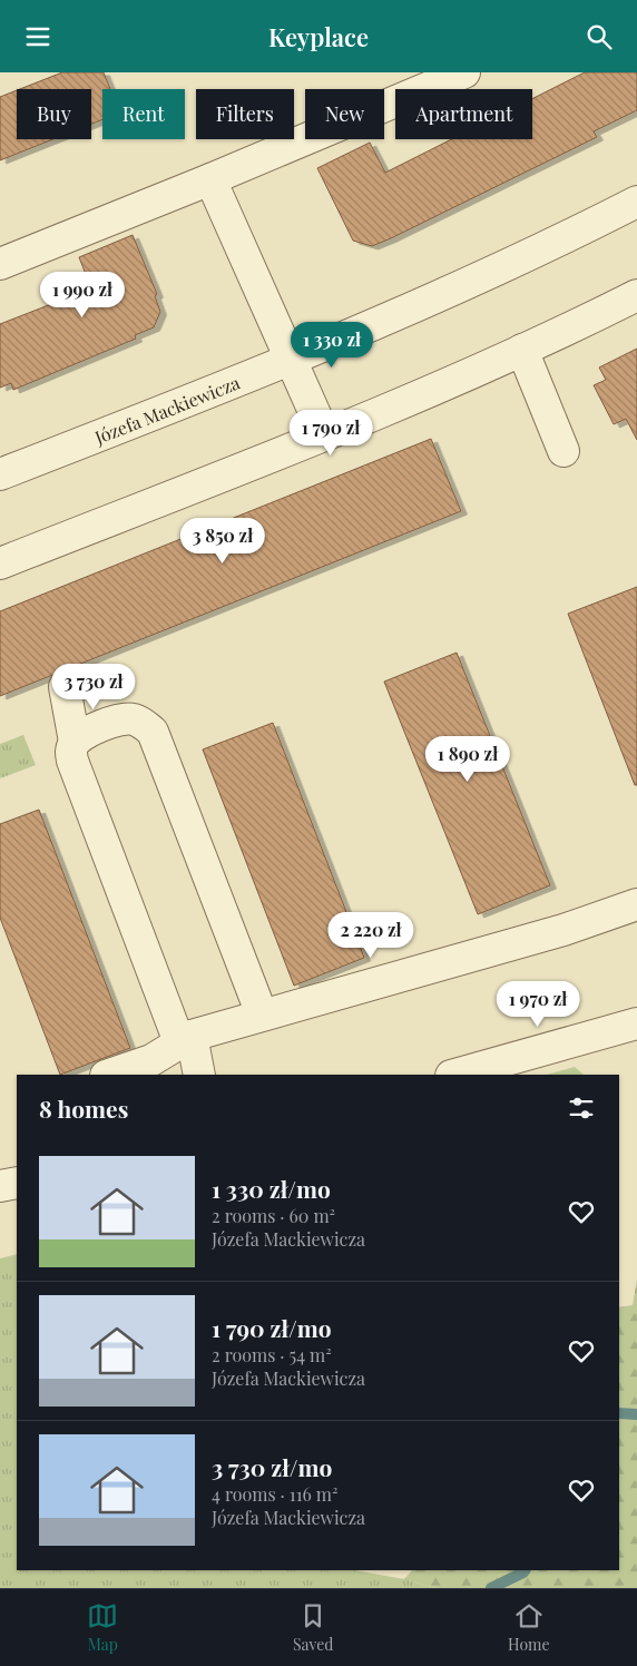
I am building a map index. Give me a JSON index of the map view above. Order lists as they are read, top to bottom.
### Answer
{
  "streets": {
    "street": ["Józefa Mackiewicza"]
  },
  "page": {
    "header": "Keyplace",
    "chip": [
      "Buy",
      "Rent",
      "Filters",
      "New",
      "Apartment"
    ],
    "price": [
      "1 990 zł",
      "1 330 zł",
      "1 790 zł",
      "3 850 zł",
      "3 730 zł",
      "1 890 zł",
      "2 220 zł",
      "1 970 zł"
    ],
    "heading": "8 homes",
    "list": [
      {
        "name": "1 330 zł/mo",
        "note": "2 rooms · 60 m² · Józefa Mackiewicza"
      },
      {
        "name": "1 790 zł/mo",
        "note": "2 rooms · 54 m² · Józefa Mackiewicza"
      },
      {
        "name": "3 730 zł/mo",
        "note": "4 rooms · 116 m² · Józefa Mackiewicza"
      }
    ],
    "tabs": ["Map", "Saved", "Home"]
  }
}
